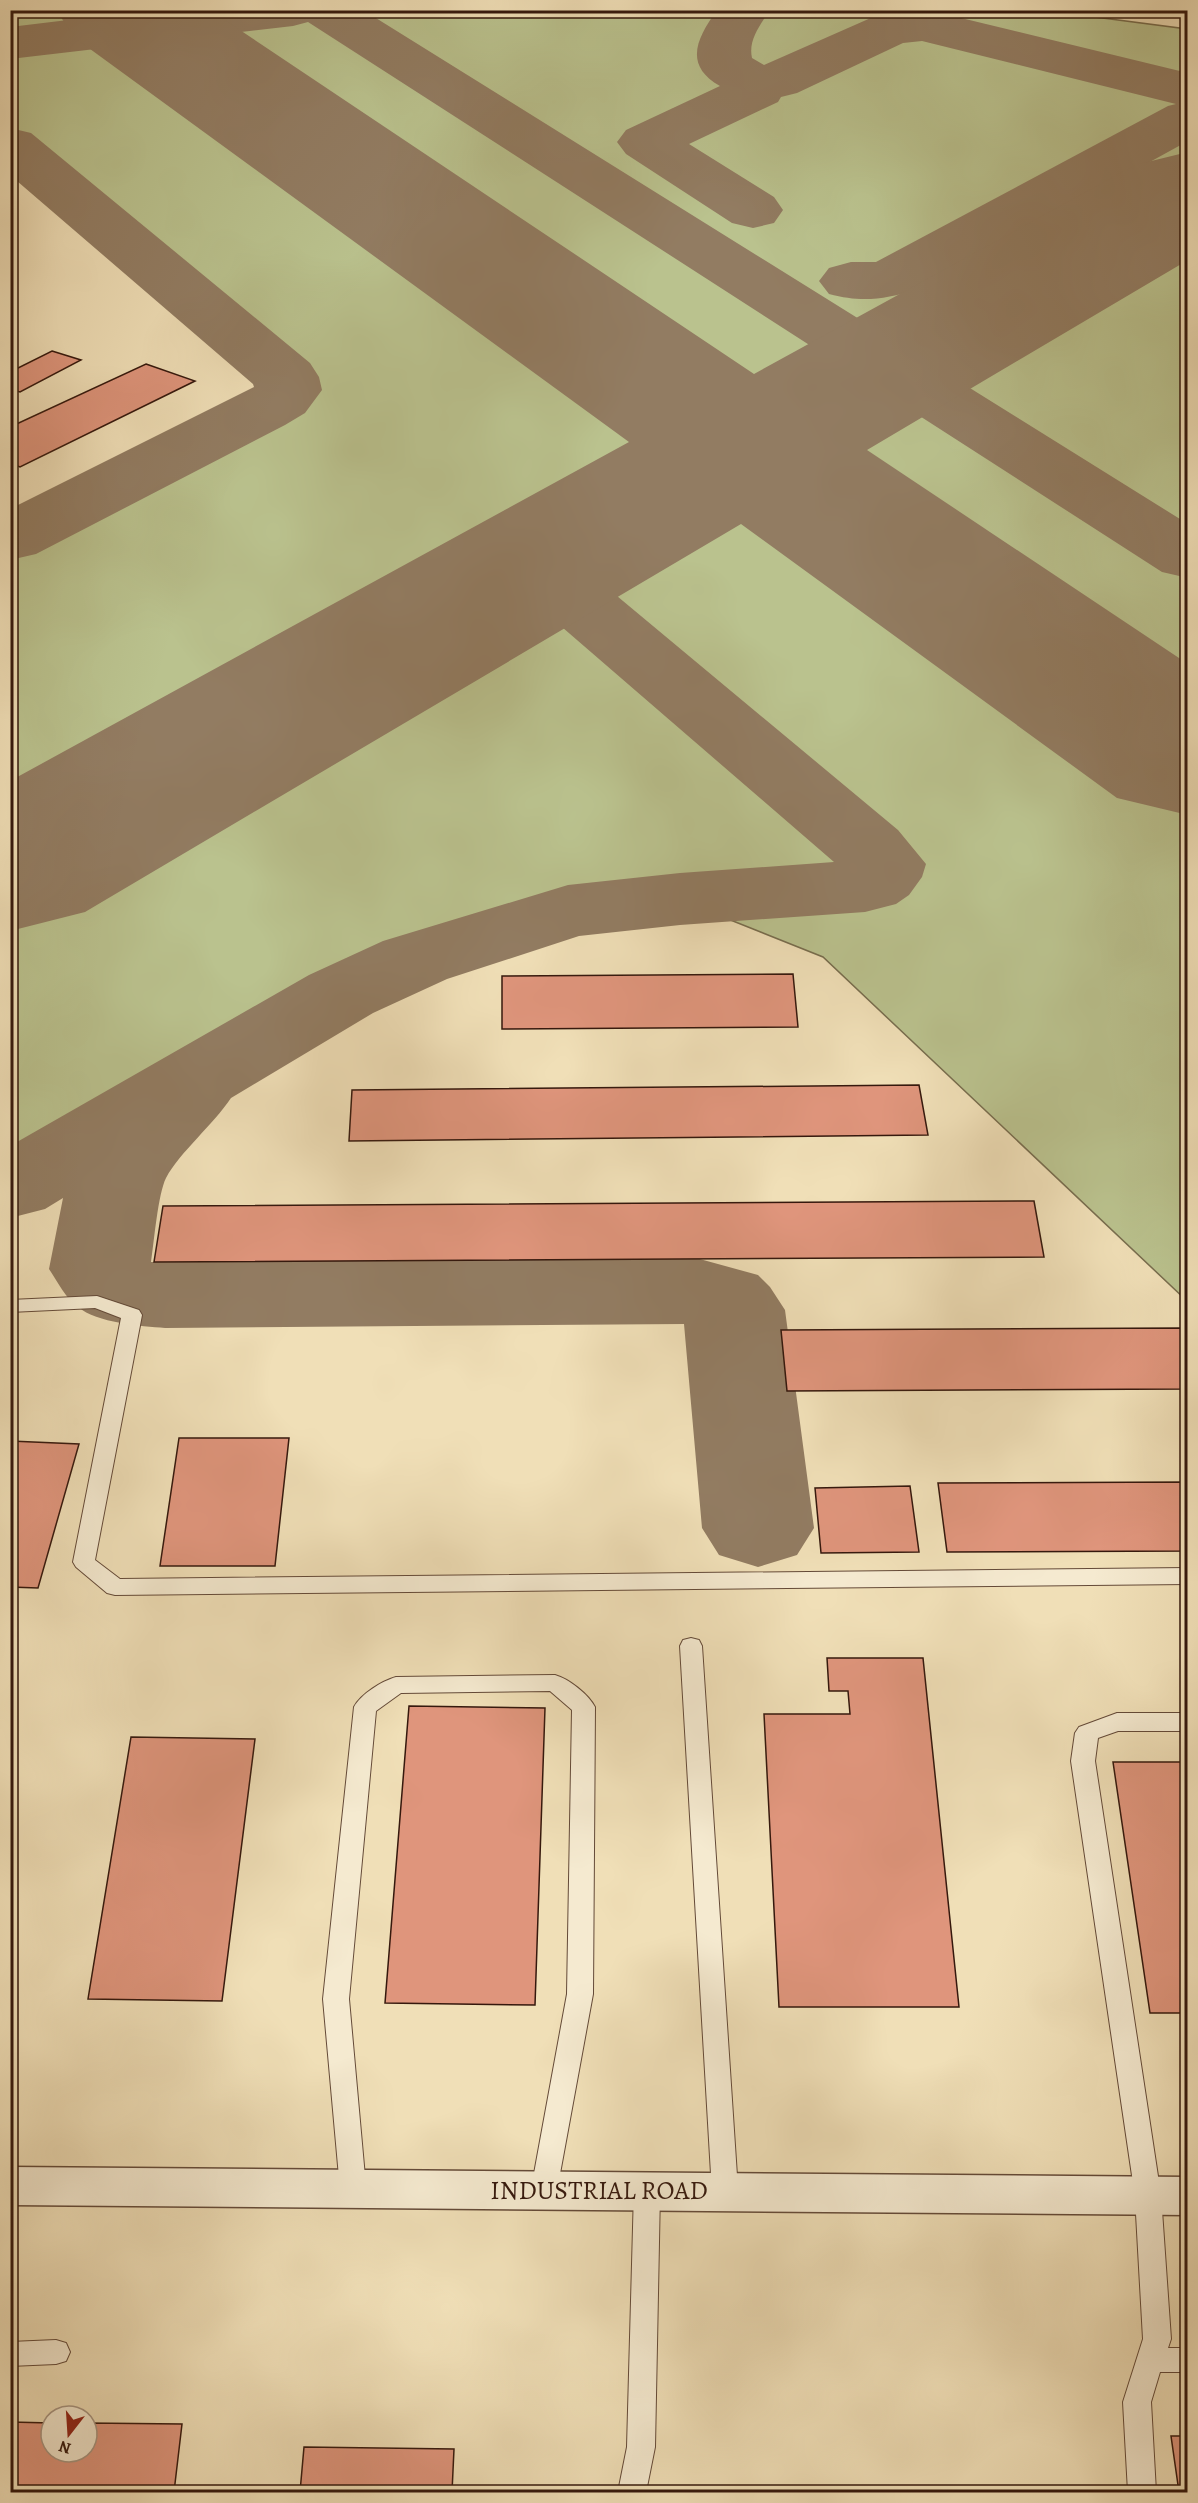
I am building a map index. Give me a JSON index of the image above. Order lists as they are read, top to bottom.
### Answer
{
  "streets": {
    "street": ["INDUSTRIAL ROAD"]
  },
  "north": "bottom"
}
